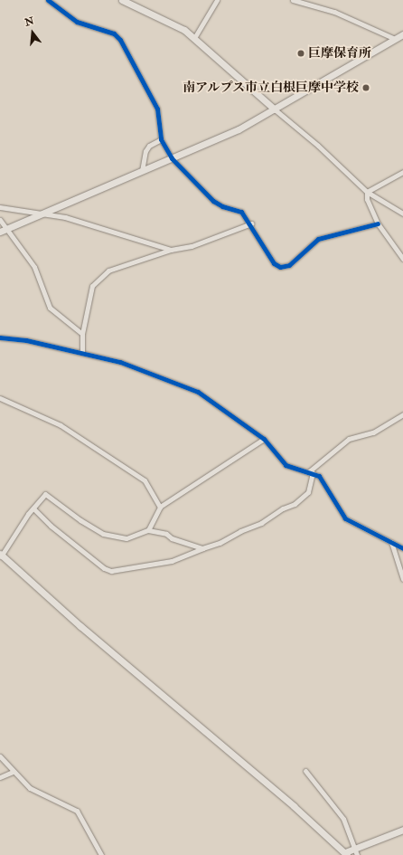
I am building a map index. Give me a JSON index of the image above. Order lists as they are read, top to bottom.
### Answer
{
  "places": ["巨摩保育所", "南アルプス市立白根巨摩中学校"],
  "north": "top"
}
